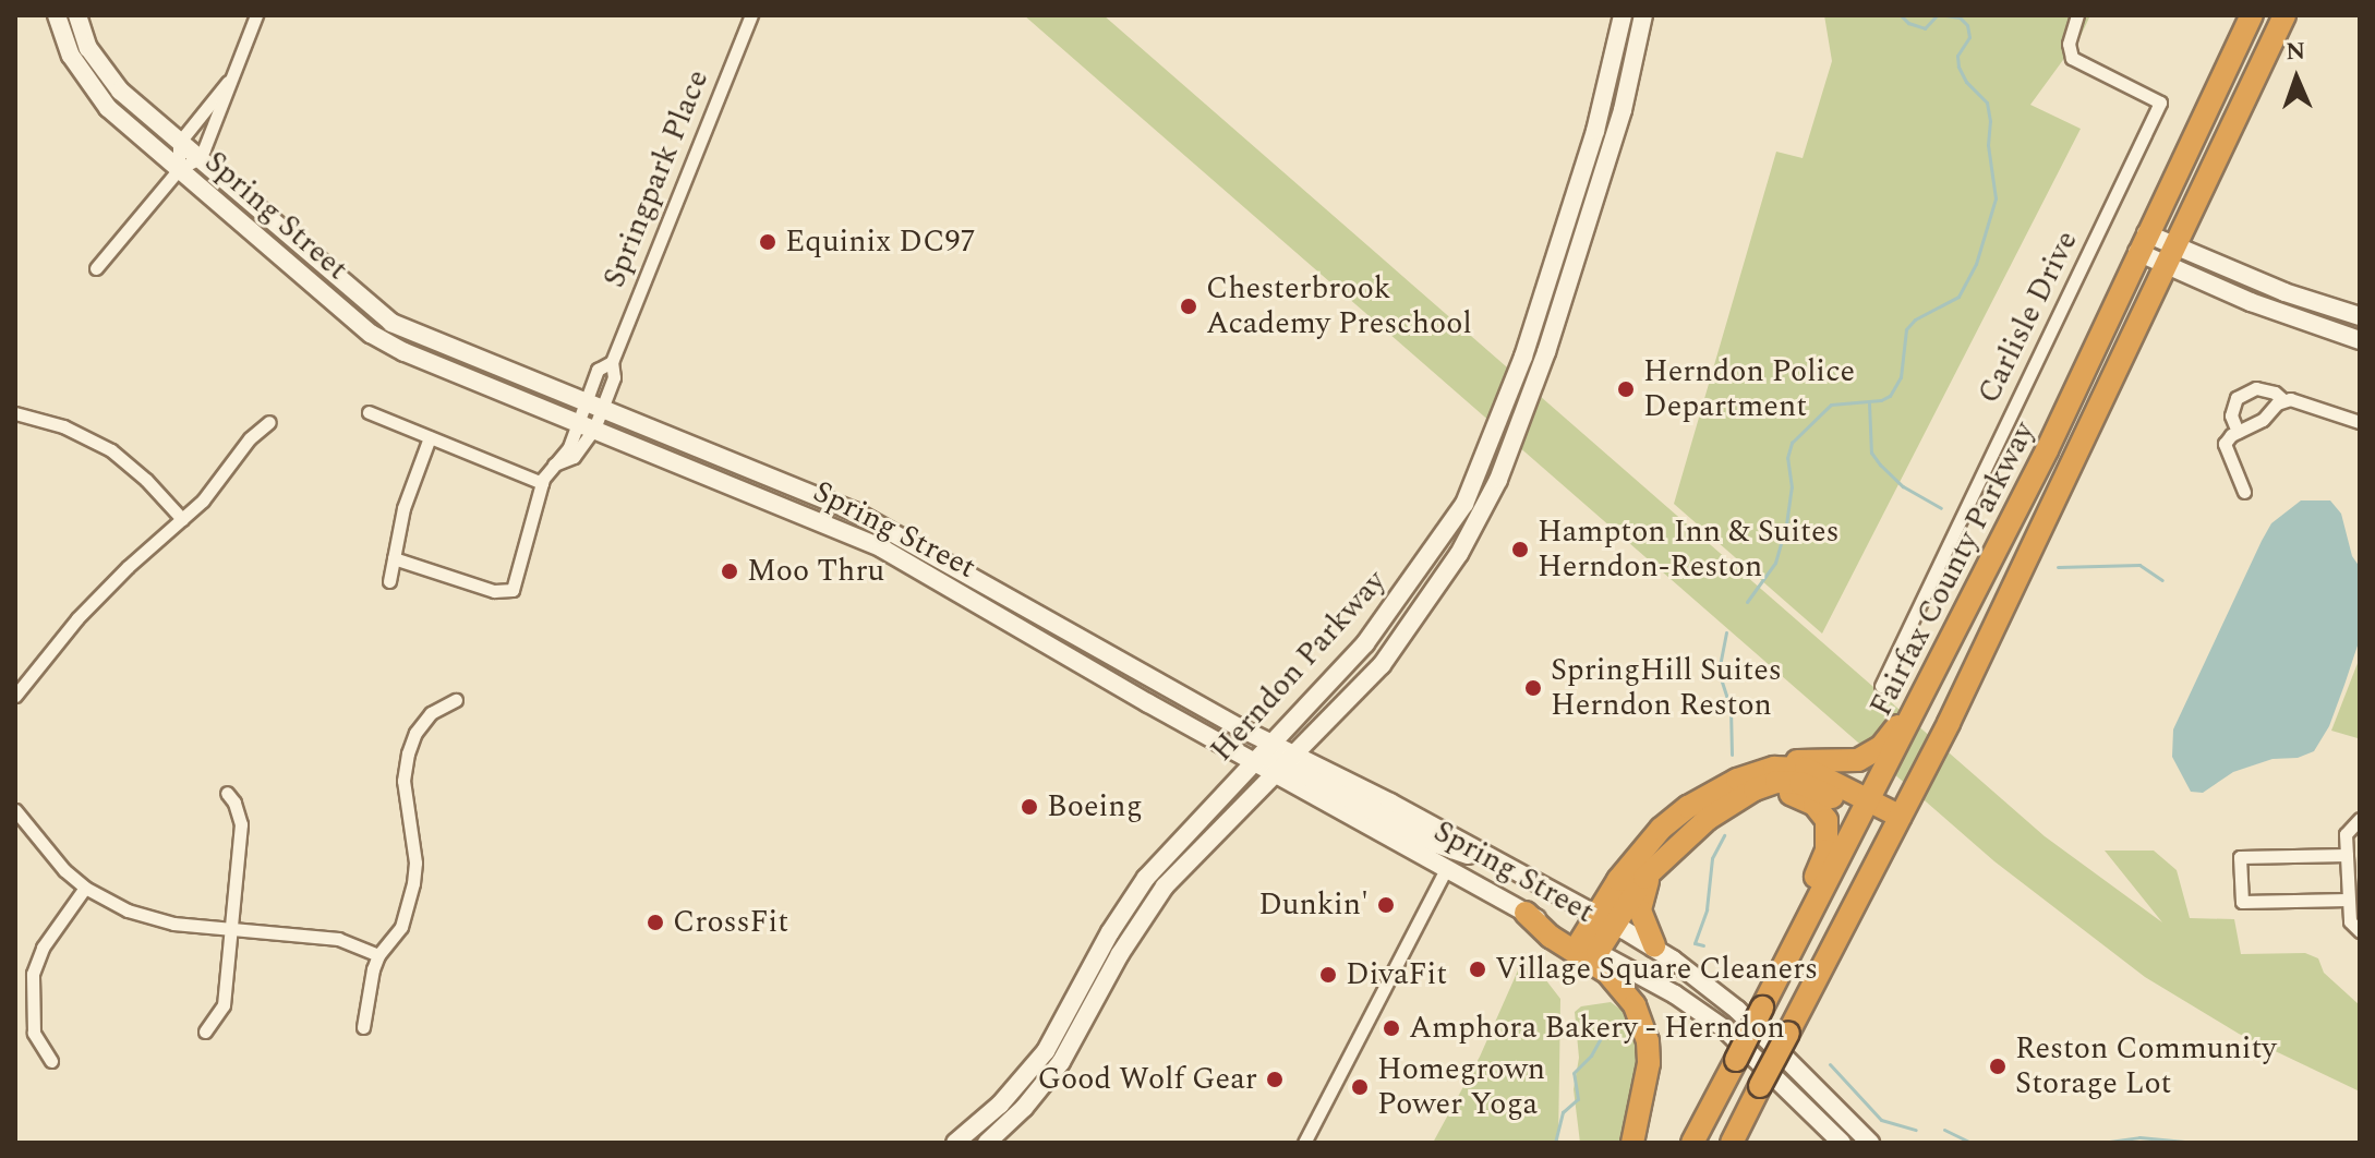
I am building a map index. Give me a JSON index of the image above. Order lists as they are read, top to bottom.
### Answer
{
  "streets": {
    "highway": ["Fairfax County Parkway"],
    "main road": ["Spring Street", "Herndon Parkway"],
    "street": ["Springpark Place", "Carlisle Drive"]
  },
  "crossings": [
    ["Springpark Place", "Spring Street"],
    ["Spring Street", "Fairfax County Parkway"],
    ["Spring Street", "Herndon Parkway"]
  ],
  "places": [
    "Equinix DC97",
    "Chesterbrook Academy Preschool",
    "Herndon Police Department",
    "Hampton Inn & Suites Herndon-Reston",
    "Moo Thru",
    "SpringHill Suites Herndon Reston",
    "Boeing",
    "Dunkin'",
    "CrossFit",
    "Village Square Cleaners",
    "DivaFit",
    "Amphora Bakery - Herndon",
    "Reston Community Storage Lot",
    "Good Wolf Gear",
    "Homegrown Power Yoga"
  ],
  "north": "top"
}
